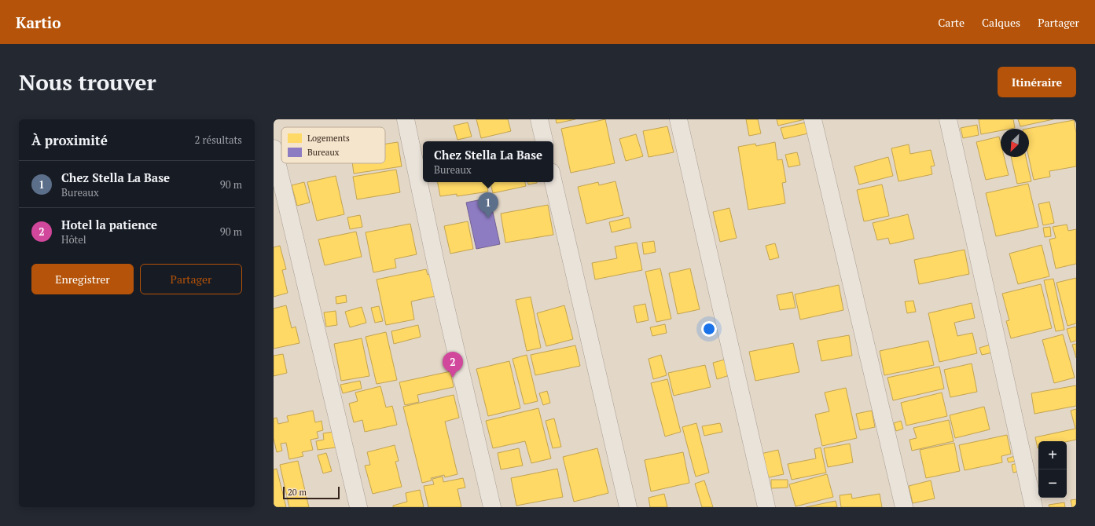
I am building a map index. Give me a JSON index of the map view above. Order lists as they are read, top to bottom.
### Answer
{
  "legend": ["Logements", "Bureaux"],
  "scale_bar": "20 m",
  "north": "bottom left",
  "page": {
    "header": "Kartio",
    "nav": ["Carte", "Calques", "Partager"],
    "buttons": [
      "Itinéraire",
      ["Enregistrer", "Partager"]
    ],
    "title": "Nous trouver",
    "heading": ["À proximité", "2 résultats"],
    "popup": ["Chez Stella La Base", "Bureaux"],
    "list": [
      {
        "mark": "1",
        "name": "Chez Stella La Base",
        "note": "Bureaux",
        "value": "90 m"
      },
      {
        "mark": "2",
        "name": "Hotel la patience",
        "note": "Hôtel",
        "value": "90 m"
      }
    ],
    "pins": ["1", "2"],
    "map_buttons": ["+", "−"],
    "scale": "20 m"
  }
}
